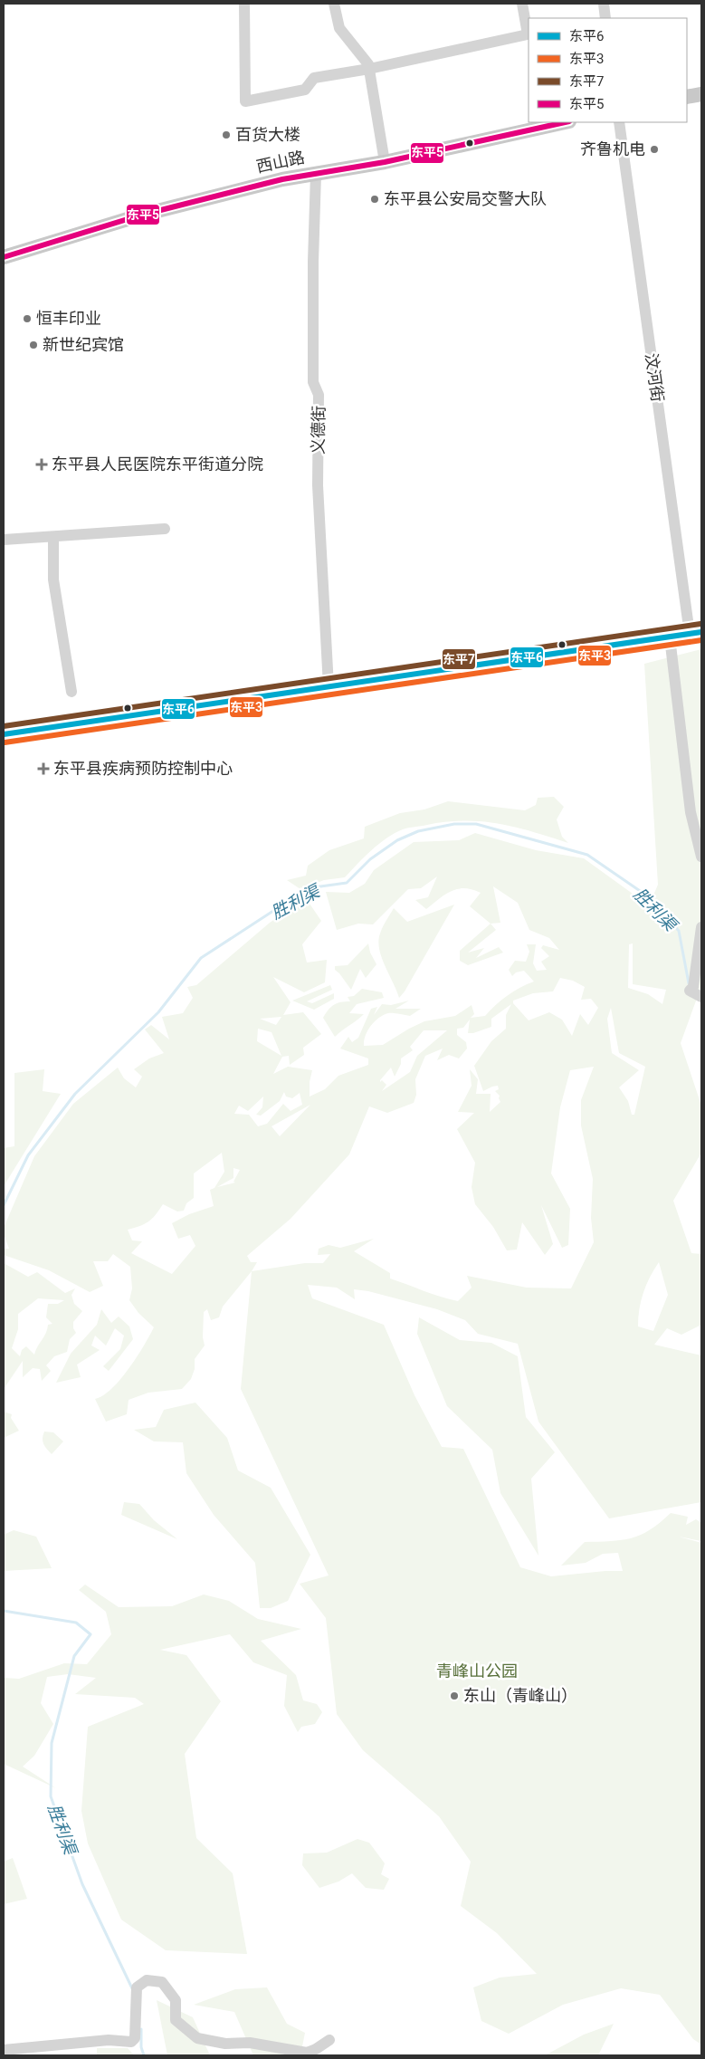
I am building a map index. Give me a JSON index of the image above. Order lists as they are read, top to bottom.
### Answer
{
  "streets": {
    "main road": ["西山路"],
    "street": ["汶河街", "义德街"]
  },
  "crossings": [
    ["西山路", "义德街"]
  ],
  "water": ["胜利渠"],
  "parks": ["青峰山公园"],
  "places": {
    "other": [
      "百货大楼",
      "齐鲁机电",
      "东平县公安局交警大队",
      "恒丰印业",
      "新世纪宾馆",
      "东山（青峰山）"
    ],
    "health": ["东平县人民医院东平街道分院", "东平县疾病预防控制中心"]
  },
  "lines": [
    "transit line 东平5",
    "transit line 东平7",
    "transit line 东平6",
    "transit line 东平3"
  ],
  "legend": [
    "东平6",
    "东平3",
    "东平7",
    "东平5"
  ]
}
